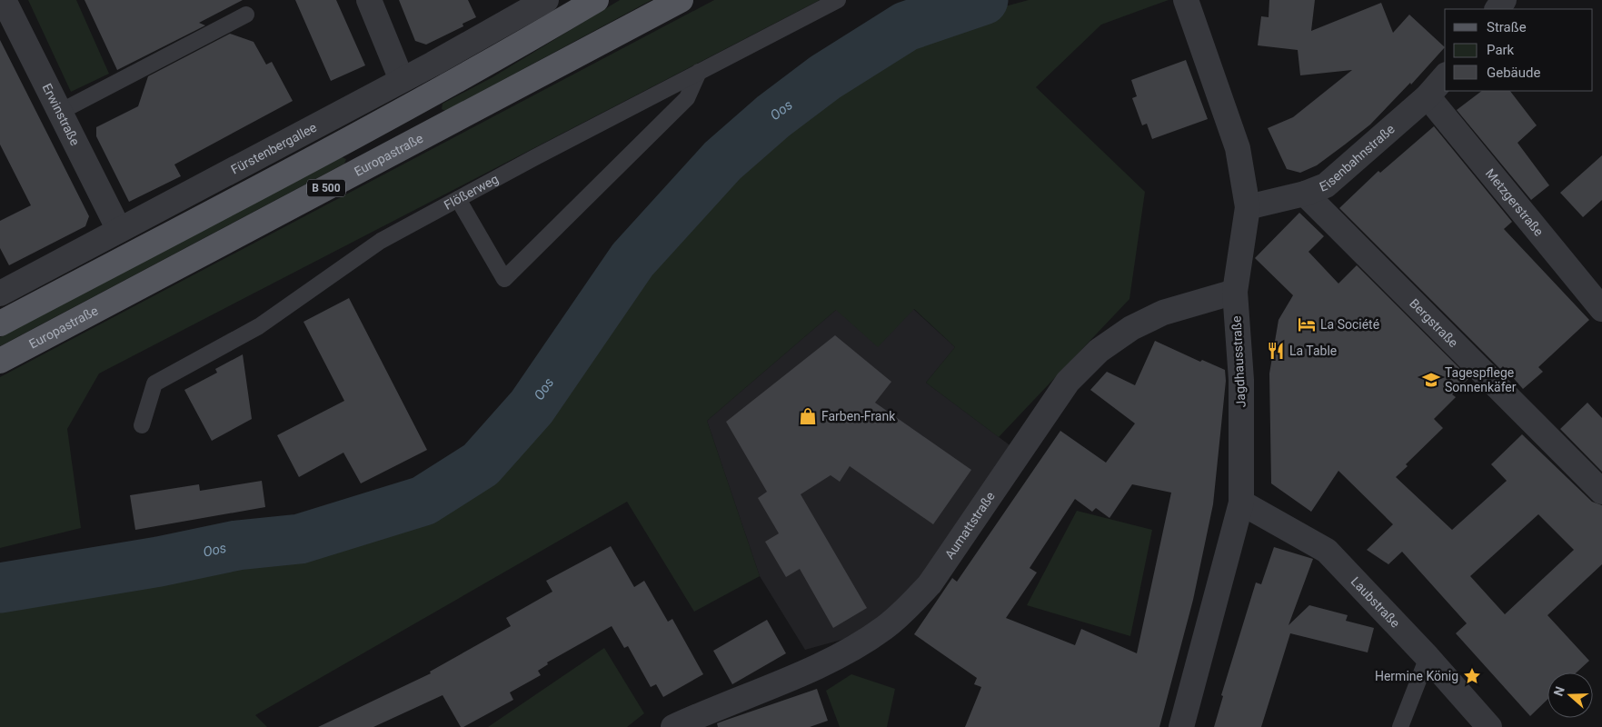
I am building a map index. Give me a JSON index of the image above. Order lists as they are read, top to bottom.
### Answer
{
  "streets": {
    "main road": ["Europastraße", "B 500"],
    "street": [
      "Erwinstraße",
      "Fürstenbergallee",
      "Eisenbahnstraße",
      "Metzgerstraße",
      "Bergstraße",
      "Jagdhausstraße",
      "Aumattstraße",
      "Laubstraße"
    ],
    "lane": ["Flößerweg"]
  },
  "crossings": [
    ["Erwinstraße", "Fürstenbergallee"],
    ["Eisenbahnstraße", "Metzgerstraße"],
    ["Eisenbahnstraße", "Bergstraße"],
    ["Eisenbahnstraße", "Jagdhausstraße"],
    ["Jagdhausstraße", "Aumattstraße"],
    ["Jagdhausstraße", "Laubstraße"]
  ],
  "water": ["Oos"],
  "places": {
    "hotel": ["La Société"],
    "restaurant": ["La Table"],
    "school or university": ["Tagespflege Sonnenkäfer"],
    "shop": ["Farben-Frank"],
    "place": ["Hermine König"]
  },
  "legend": ["Straße", "Park", "Gebäude"],
  "north": "left"
}
